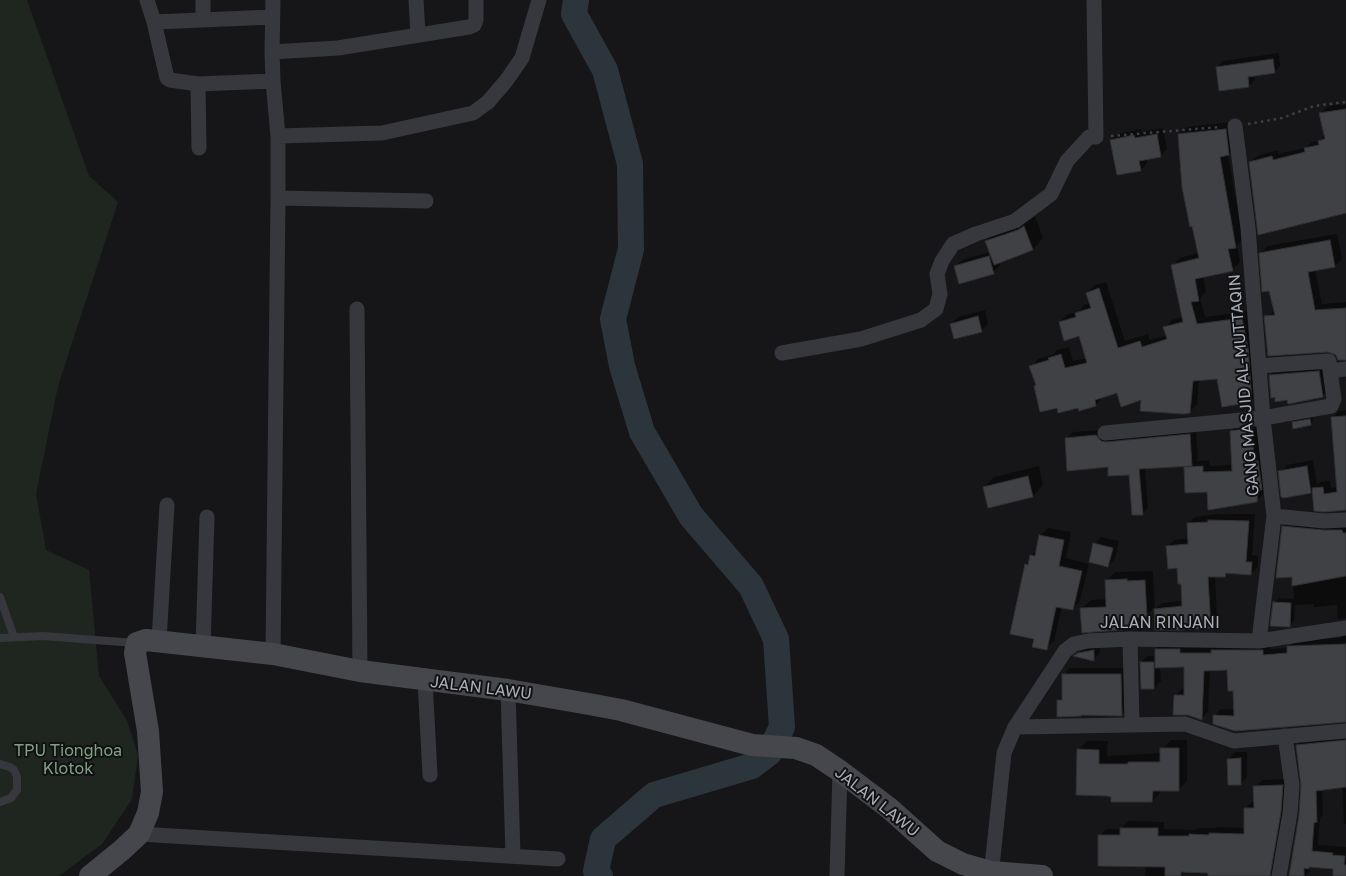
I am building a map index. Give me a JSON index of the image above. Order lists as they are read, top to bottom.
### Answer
{
  "streets": {
    "street": ["GANG MASJID AL-MUTTAQIN", "JALAN RINJANI", "JALAN LAWU"]
  },
  "crossings": [
    ["GANG MASJID AL-MUTTAQIN", "JALAN RINJANI"],
    ["JALAN RINJANI", "JALAN LAWU"]
  ],
  "parks": ["TPU Tionghoa Klotok"]
}
